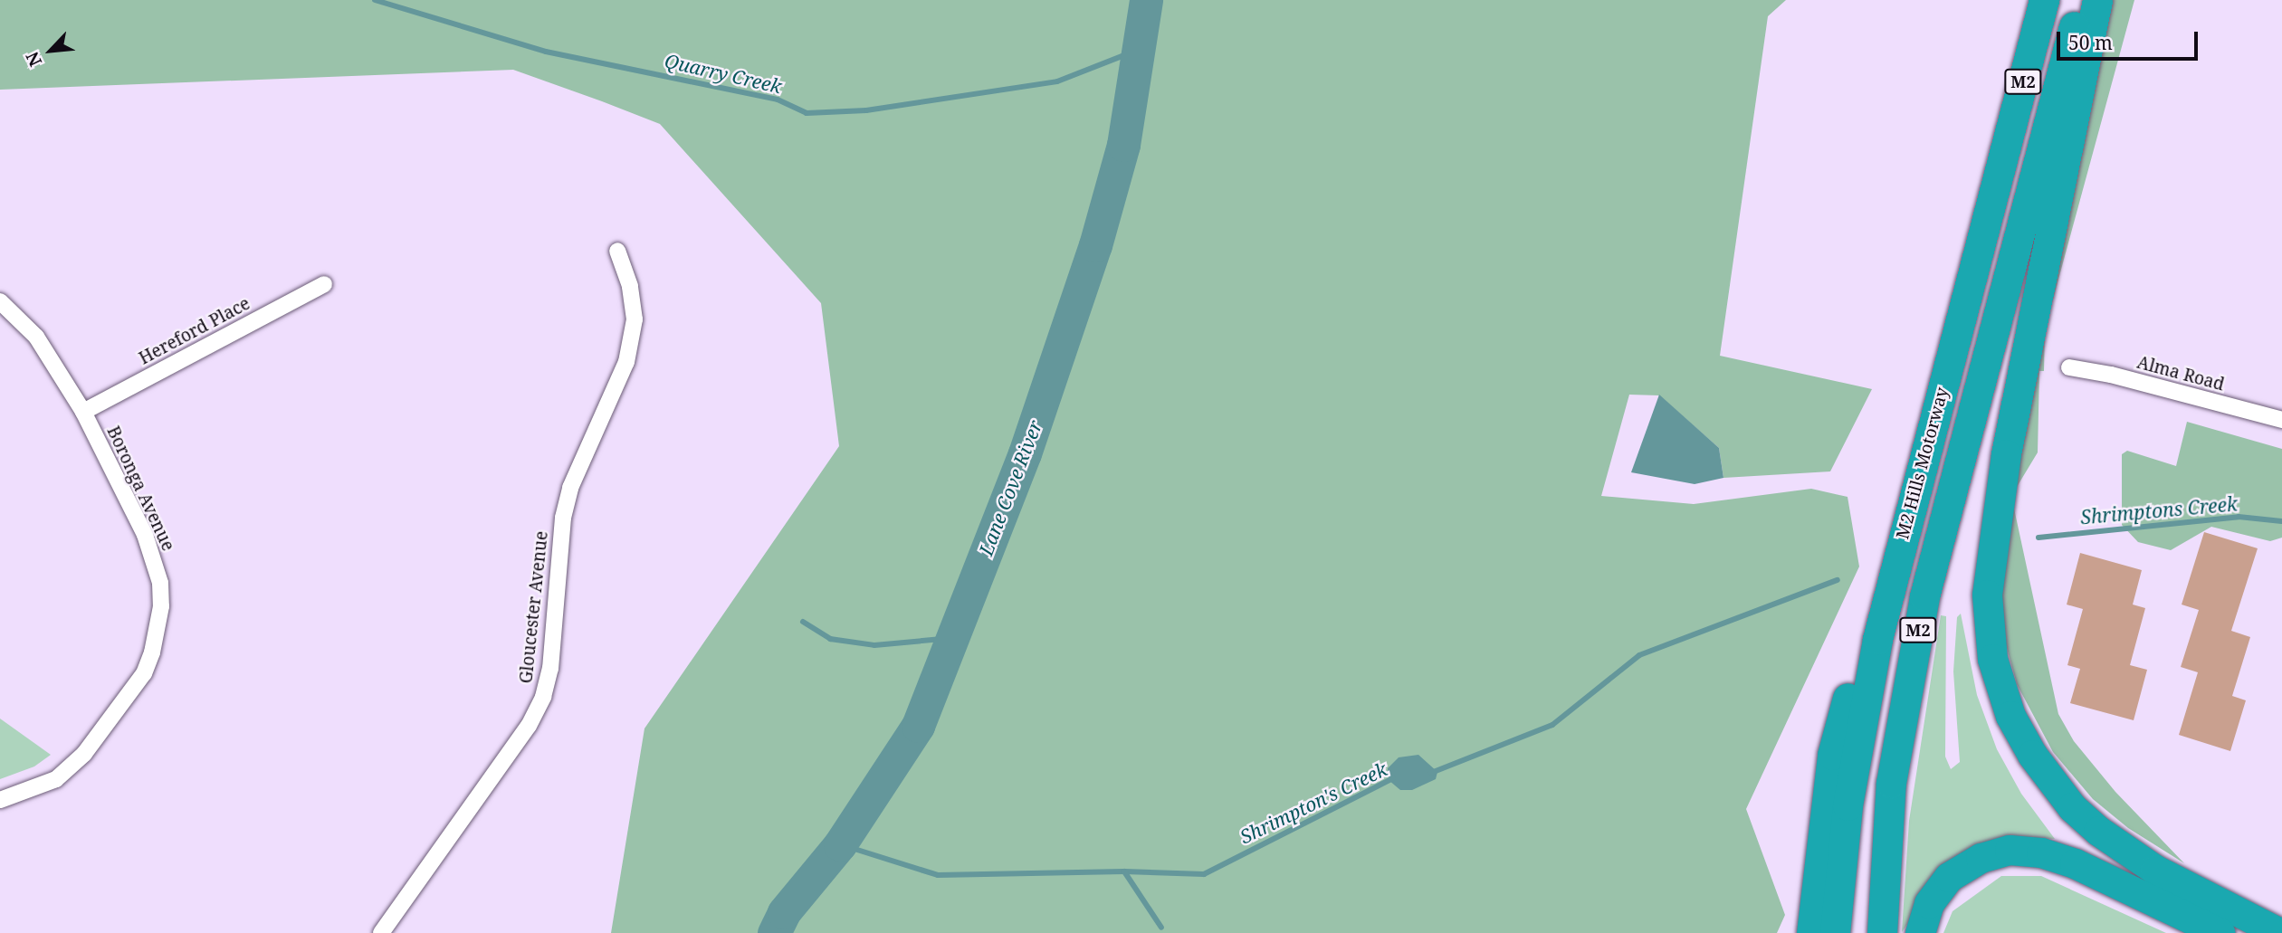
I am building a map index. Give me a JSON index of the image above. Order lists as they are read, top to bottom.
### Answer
{
  "streets": {
    "highway": ["M2", "M2 Hills Motorway"],
    "street": [
      "Hereford Place",
      "Alma Road",
      "Boronga Avenue",
      "Gloucester Avenue"
    ]
  },
  "crossings": [
    ["M2", "M2 Hills Motorway"],
    ["Hereford Place", "Boronga Avenue"]
  ],
  "water": [
    "Quarry Creek",
    "Lane Cove River",
    "Shrimptons Creek",
    "Shrimpton's Creek"
  ],
  "scale_bar": "50 m",
  "north": "bottom left"
}
